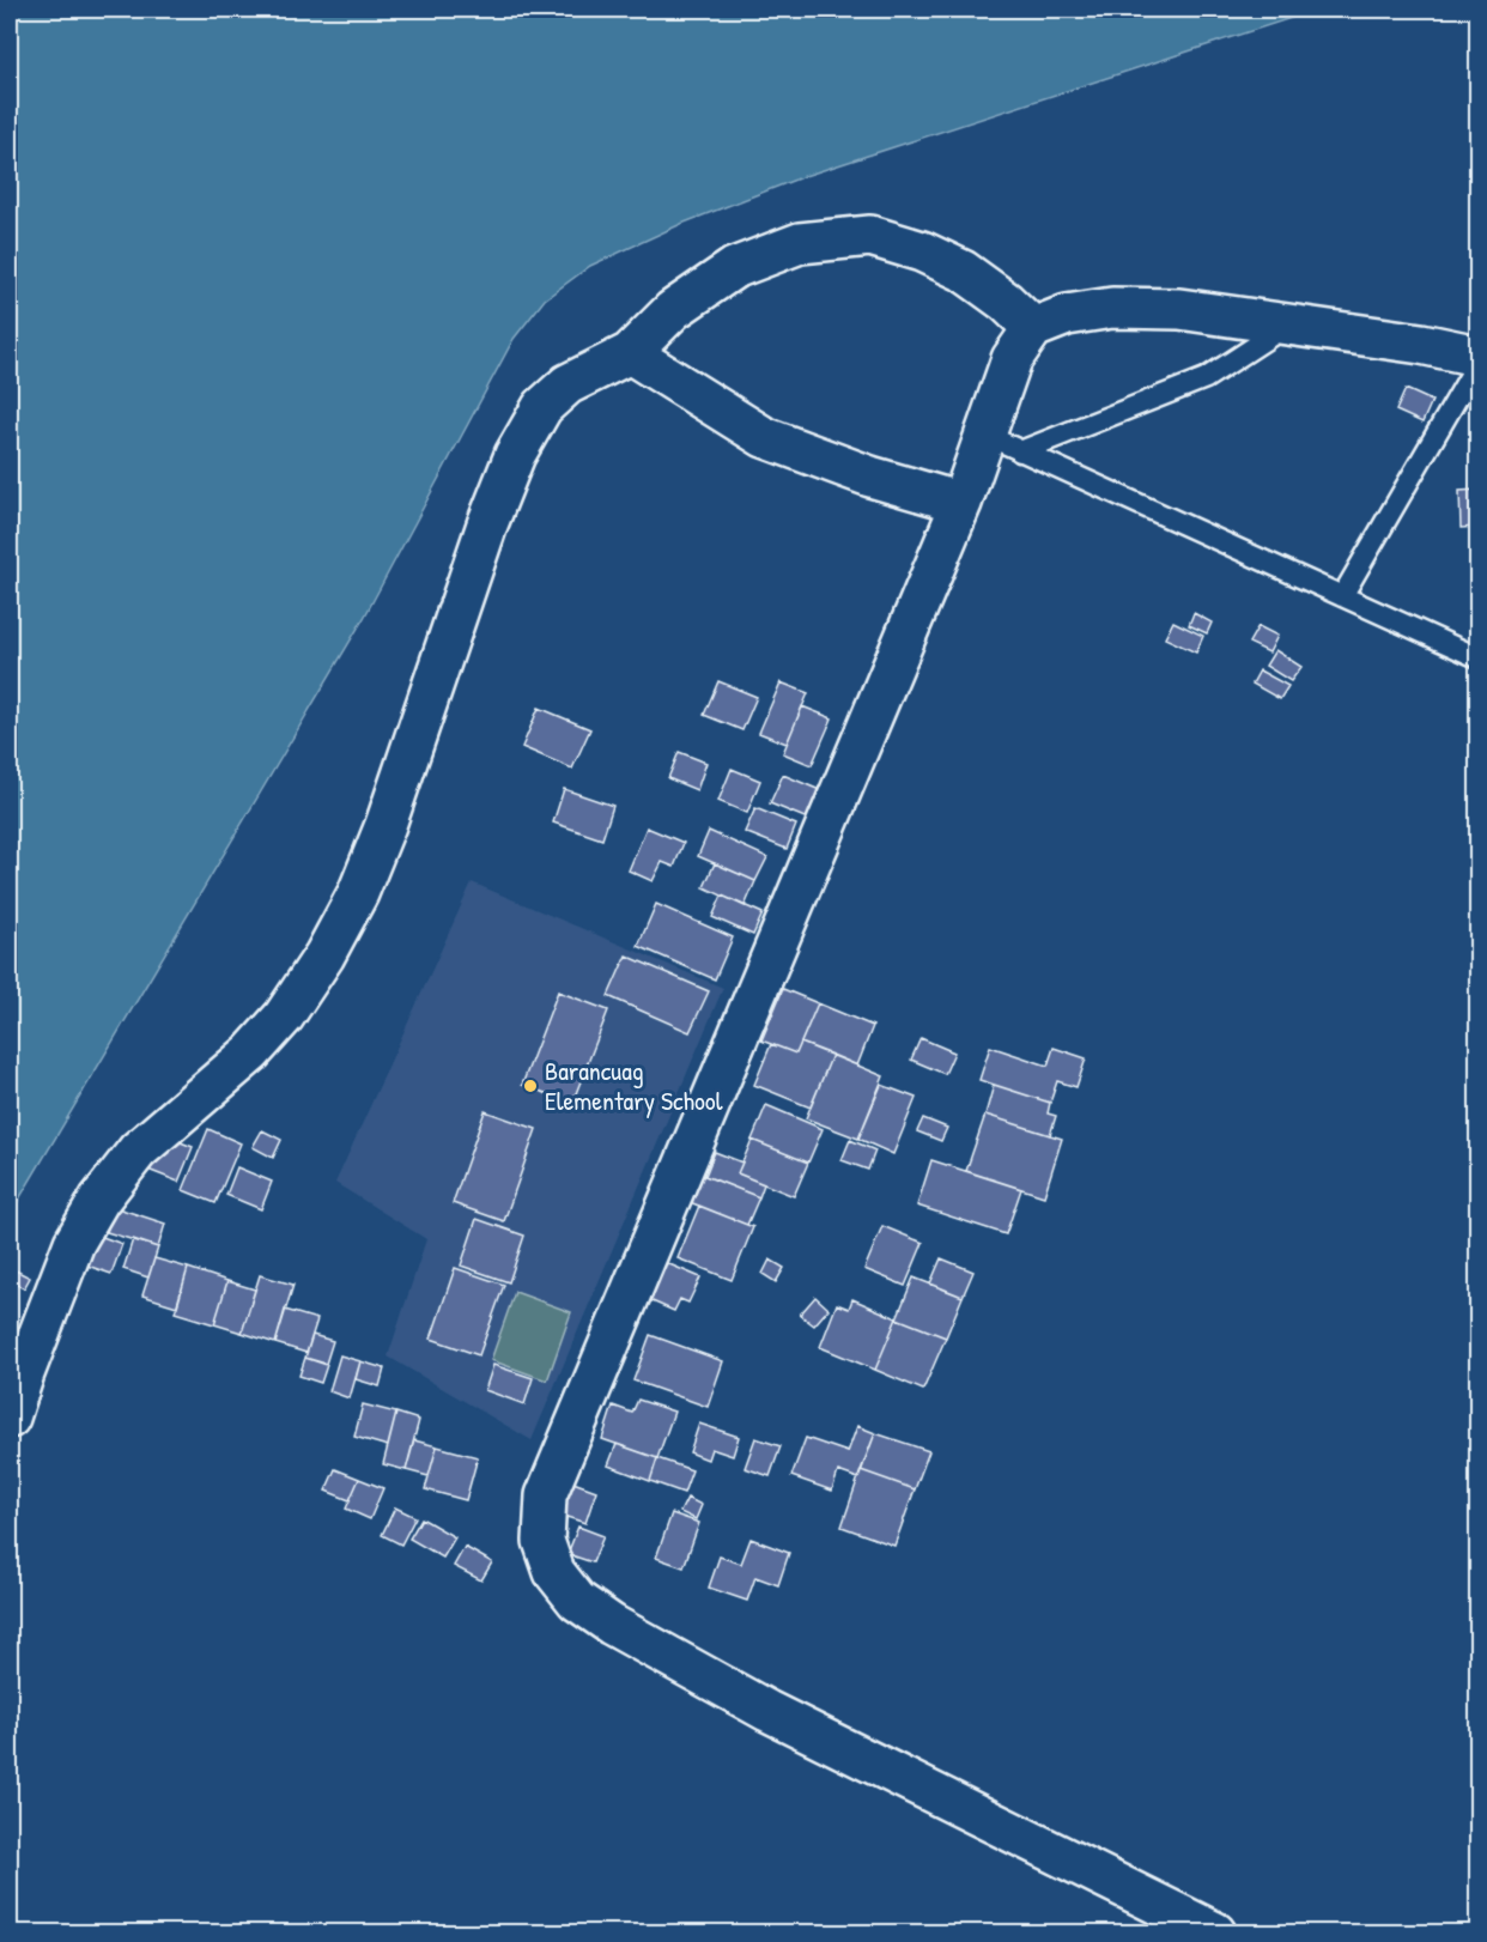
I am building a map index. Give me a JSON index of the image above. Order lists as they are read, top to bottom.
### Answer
{
  "places": ["Barancuag Elementary School"]
}
